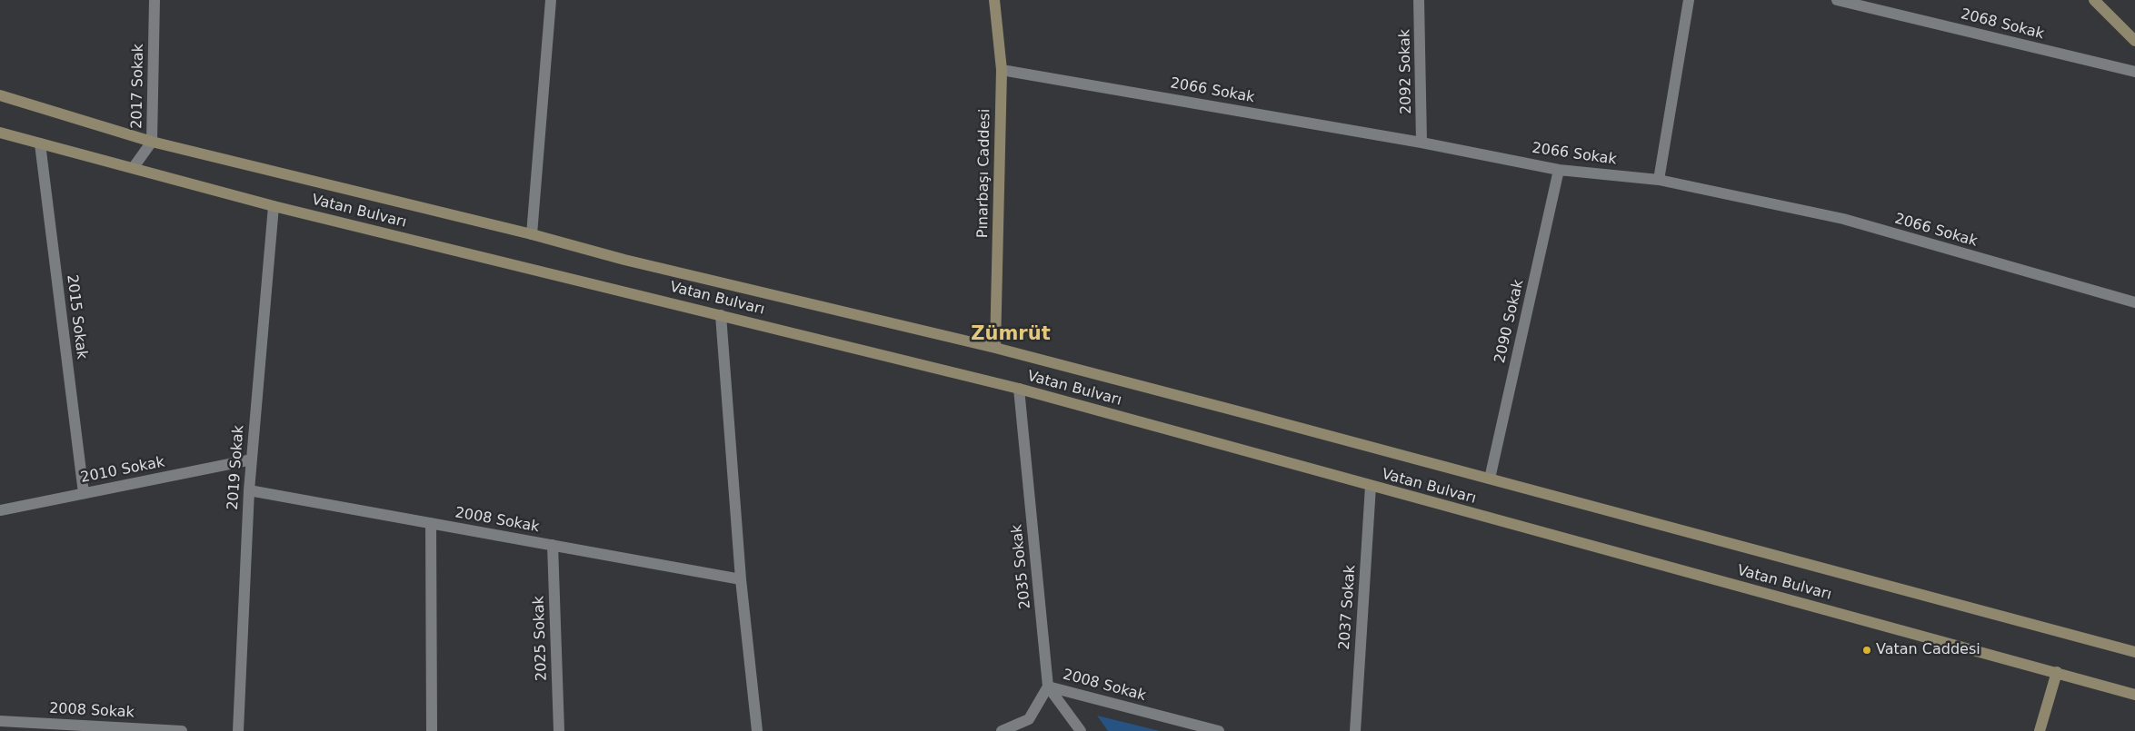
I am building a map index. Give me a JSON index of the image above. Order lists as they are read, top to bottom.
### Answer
{
  "streets": {
    "main road": ["Pınarbaşı Caddesi", "Vatan Bulvarı"],
    "street": [
      "2068 Sokak",
      "2092 Sokak",
      "2017 Sokak",
      "2066 Sokak",
      "2015 Sokak",
      "2090 Sokak",
      "2019 Sokak",
      "2010 Sokak",
      "2008 Sokak",
      "2035 Sokak",
      "2037 Sokak",
      "2025 Sokak"
    ]
  },
  "crossings": [
    ["2092 Sokak", "2066 Sokak"],
    ["2017 Sokak", "Vatan Bulvarı"],
    ["2066 Sokak", "Pınarbaşı Caddesi"],
    ["2066 Sokak", "2090 Sokak"],
    ["Pınarbaşı Caddesi", "Vatan Bulvarı"],
    ["Vatan Bulvarı", "2015 Sokak"],
    ["Vatan Bulvarı", "2090 Sokak"],
    ["Vatan Bulvarı", "2019 Sokak"],
    ["Vatan Bulvarı", "2035 Sokak"],
    ["Vatan Bulvarı", "2037 Sokak"],
    ["2015 Sokak", "2010 Sokak"],
    ["2019 Sokak", "2010 Sokak"],
    ["2019 Sokak", "2008 Sokak"],
    ["2008 Sokak", "2035 Sokak"],
    ["2008 Sokak", "2025 Sokak"]
  ],
  "districts": ["Zümrüt"],
  "places": ["Vatan Caddesi"]
}
